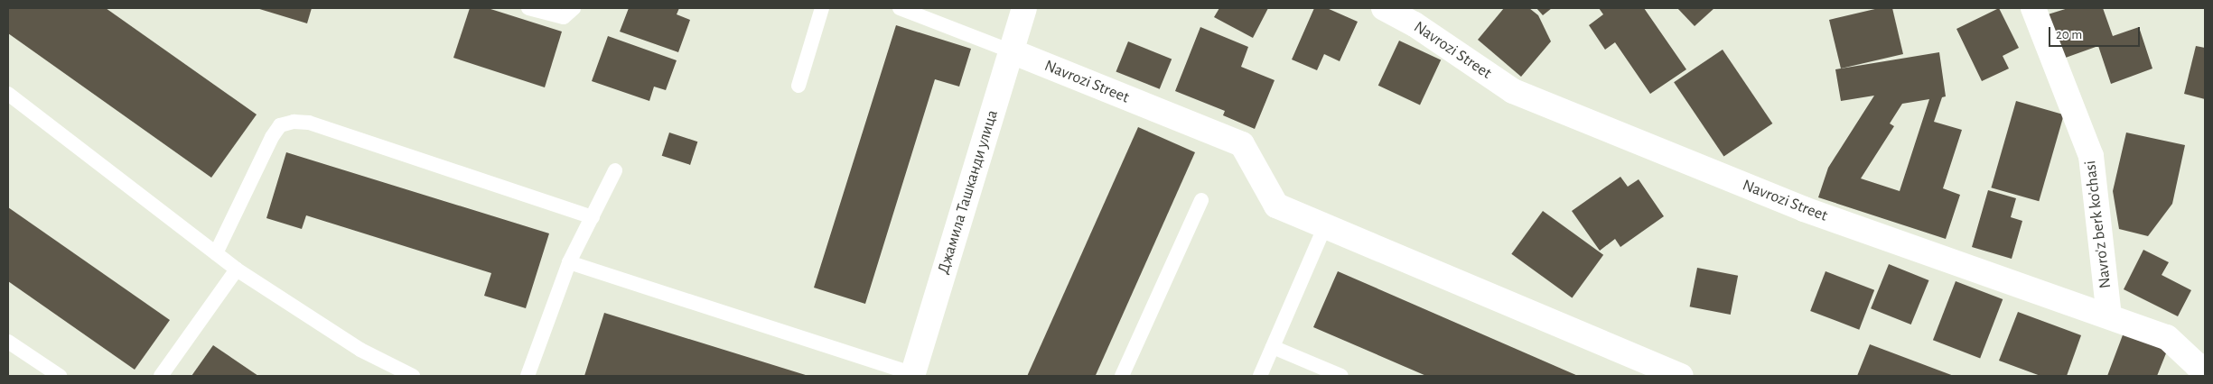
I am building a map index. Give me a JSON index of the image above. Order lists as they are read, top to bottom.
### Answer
{
  "streets": {
    "street": ["Navrozi Street", "Джамила Ташканди улица", "Navro'z berk ko'chasi"]
  },
  "crossings": [
    ["Navrozi Street", "Джамила Ташканди улица"],
    ["Navrozi Street", "Navro'z berk ko'chasi"]
  ],
  "scale_bar": "20 m"
}
